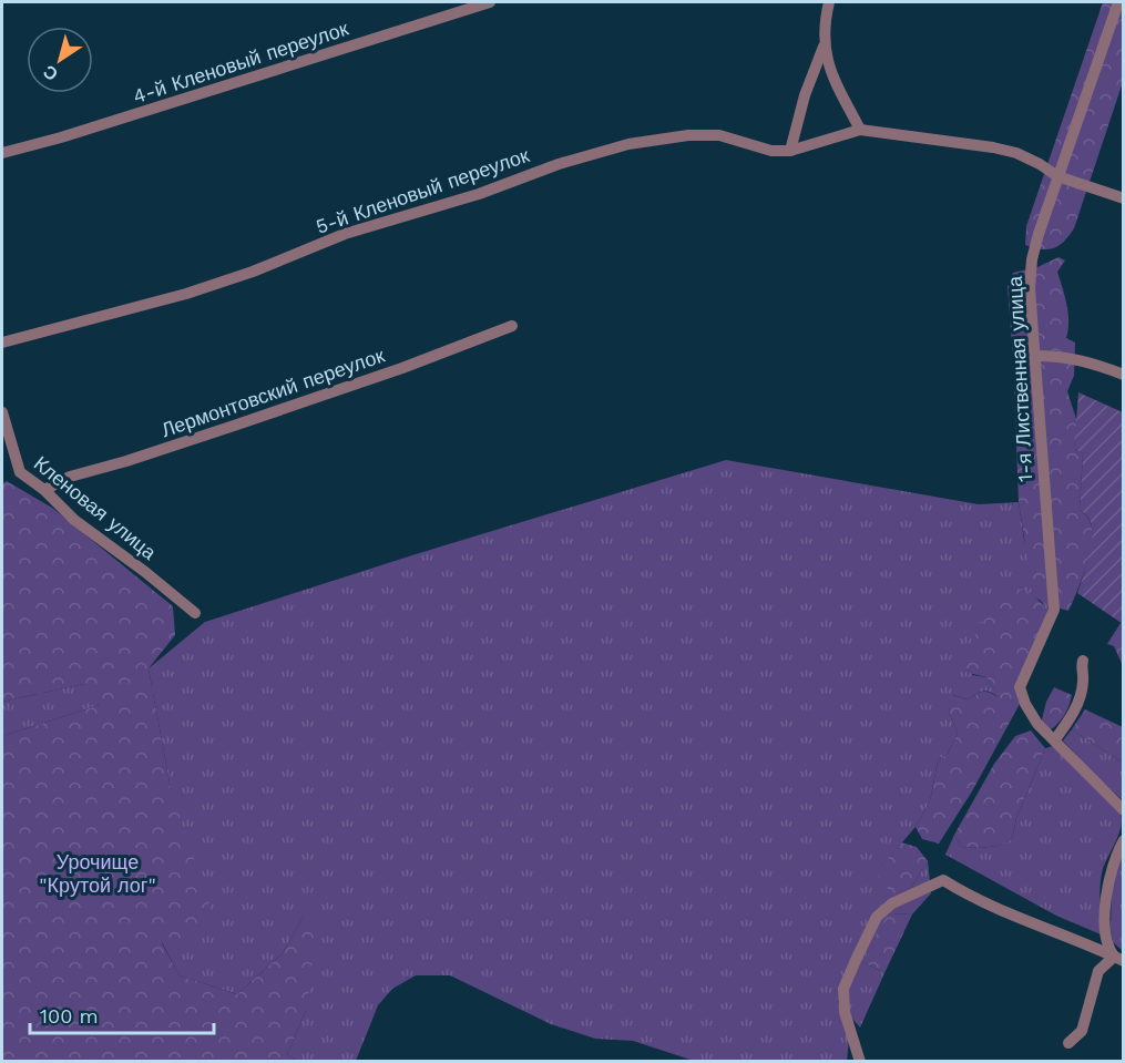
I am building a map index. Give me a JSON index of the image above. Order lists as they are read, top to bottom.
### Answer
{
  "streets": {
    "street": [
      "4-й Кленовый переулок",
      "5-й Кленовый переулок",
      "1-я Лиственная улица",
      "Лермонтовский переулок",
      "Кленовая улица"
    ]
  },
  "crossings": [
    ["Лермонтовский переулок", "Кленовая улица"]
  ],
  "parks": ["Урочище \"Крутой лог\""],
  "scale_bar": "100 m",
  "north": "bottom left"
}
